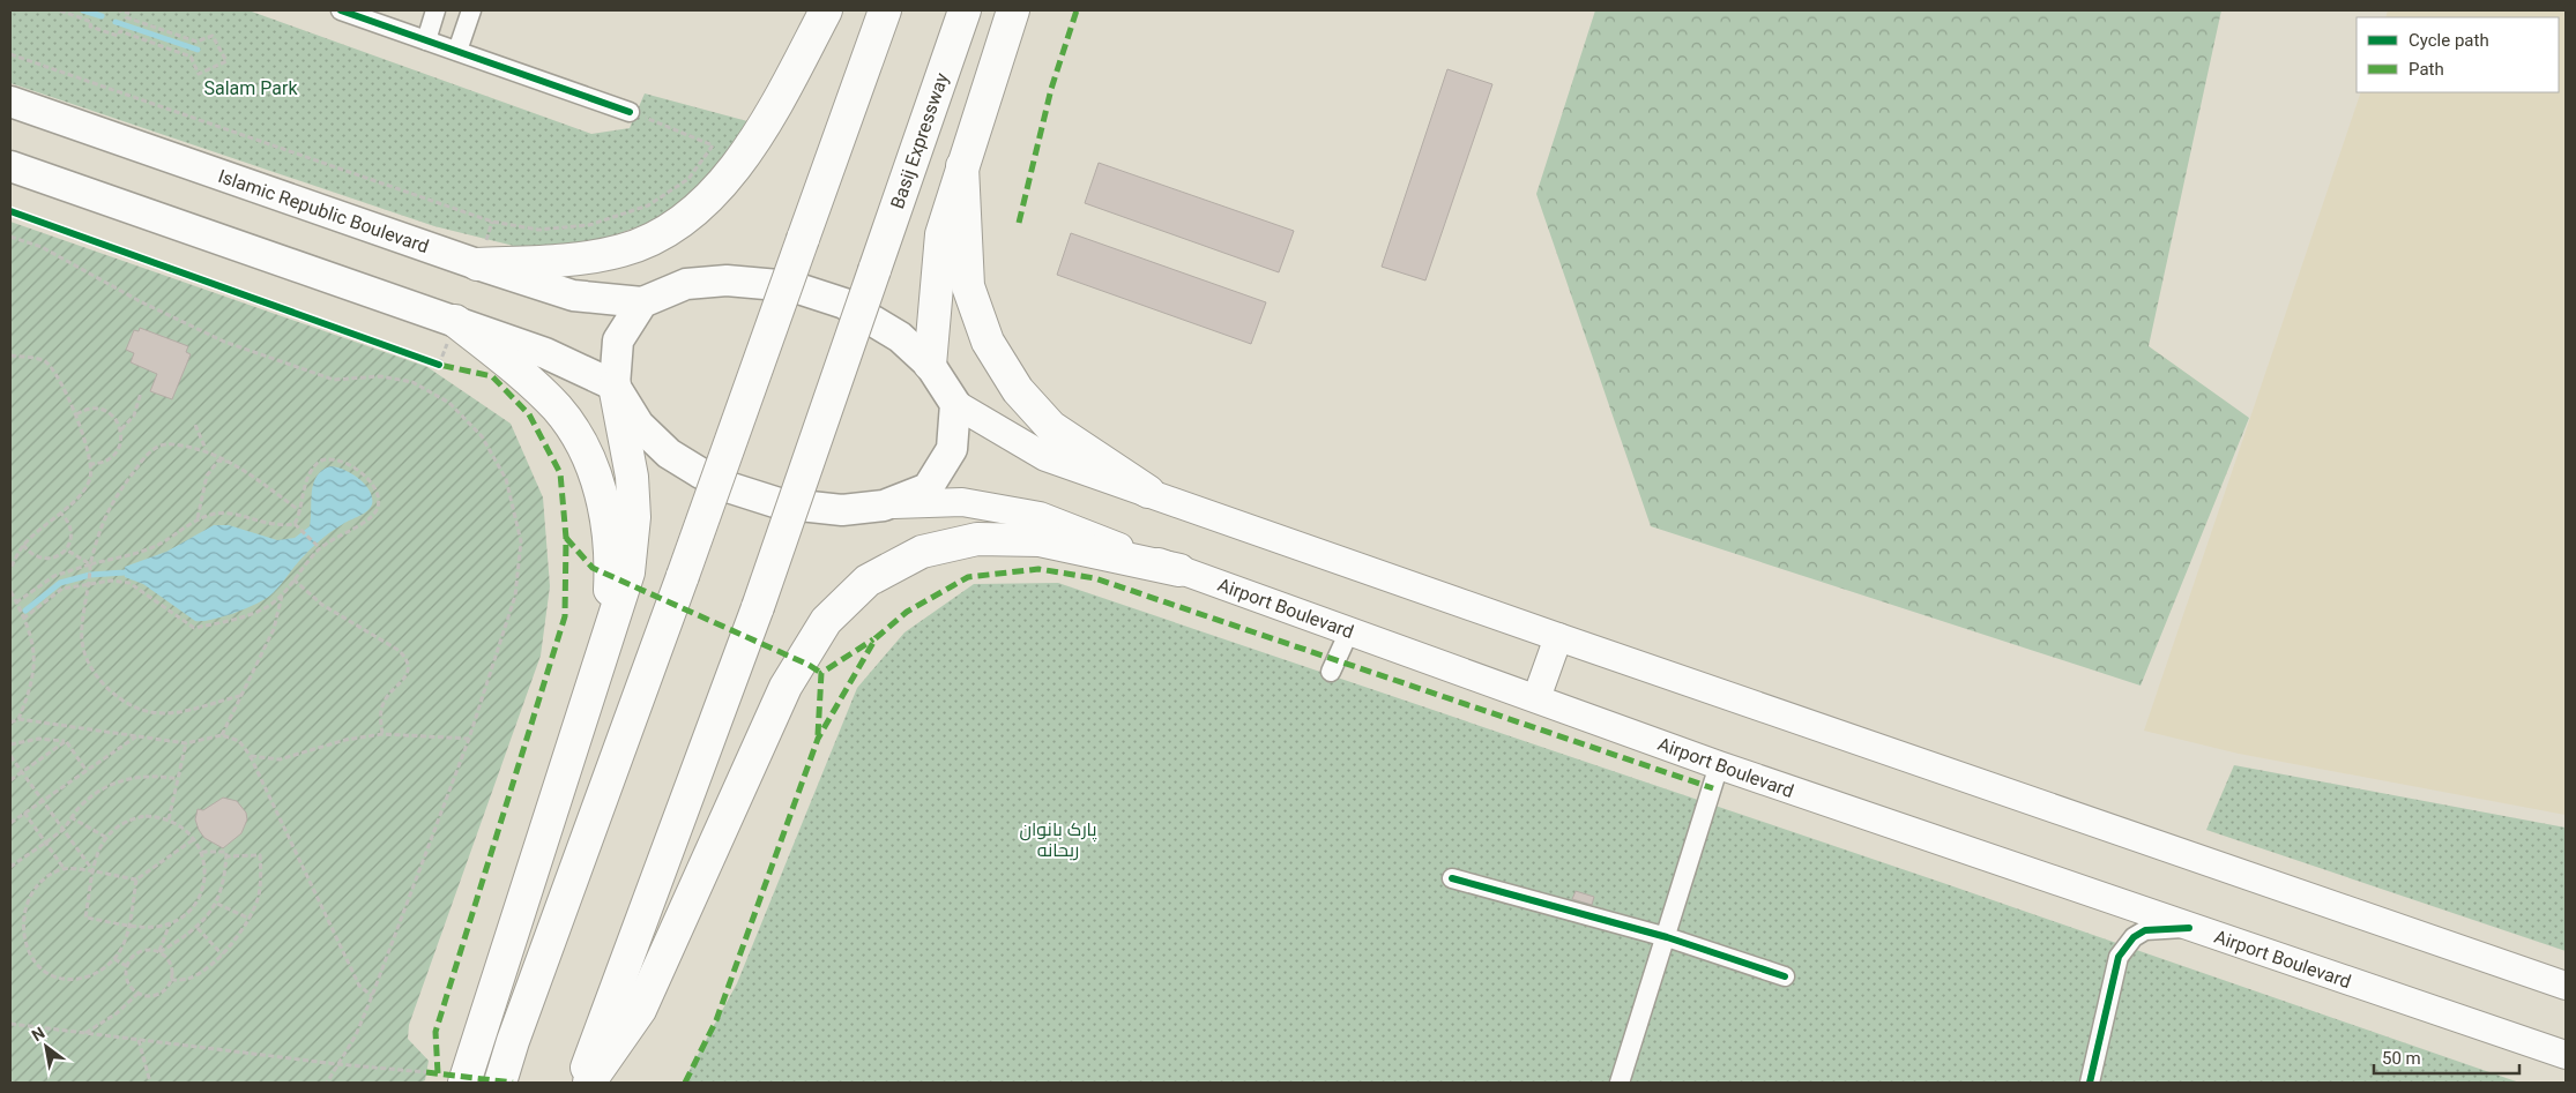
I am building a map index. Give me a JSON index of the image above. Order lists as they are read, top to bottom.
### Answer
{
  "streets": {
    "highway": ["Basij Expressway"],
    "main road": ["Islamic Republic Boulevard", "Airport Boulevard"]
  },
  "parks": ["Salam Park", "پارک بانوان ریحانه"],
  "legend": ["Cycle path", "Path"],
  "scale_bar": "50 m",
  "north": "top left"
}
